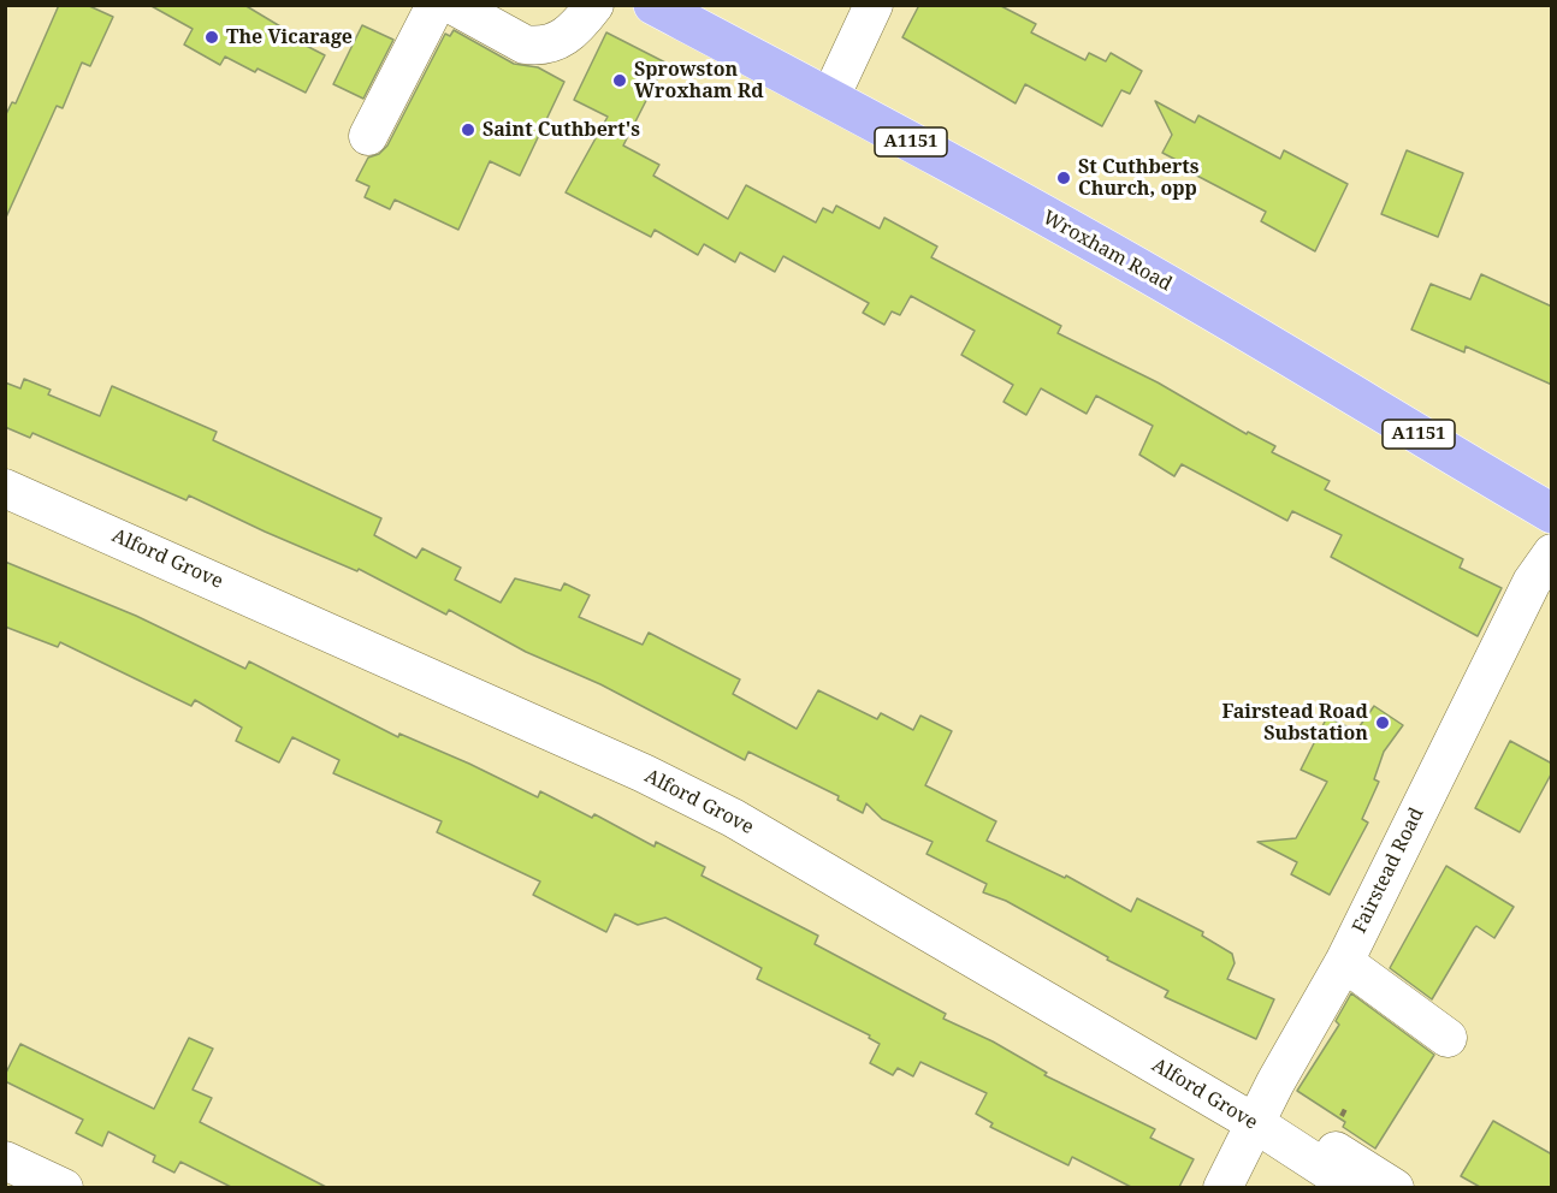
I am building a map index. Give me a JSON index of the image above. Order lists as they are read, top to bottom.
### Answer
{
  "streets": {
    "main road": ["A1151", "Wroxham Road"],
    "street": ["Alford Grove", "Fairstead Road"]
  },
  "crossings": [
    ["Alford Grove", "Fairstead Road"]
  ],
  "places": [
    "The Vicarage",
    "Sprowston Wroxham Rd",
    "Saint Cuthbert's",
    "St Cuthberts Church, opp",
    "Fairstead Road Substation"
  ]
}
